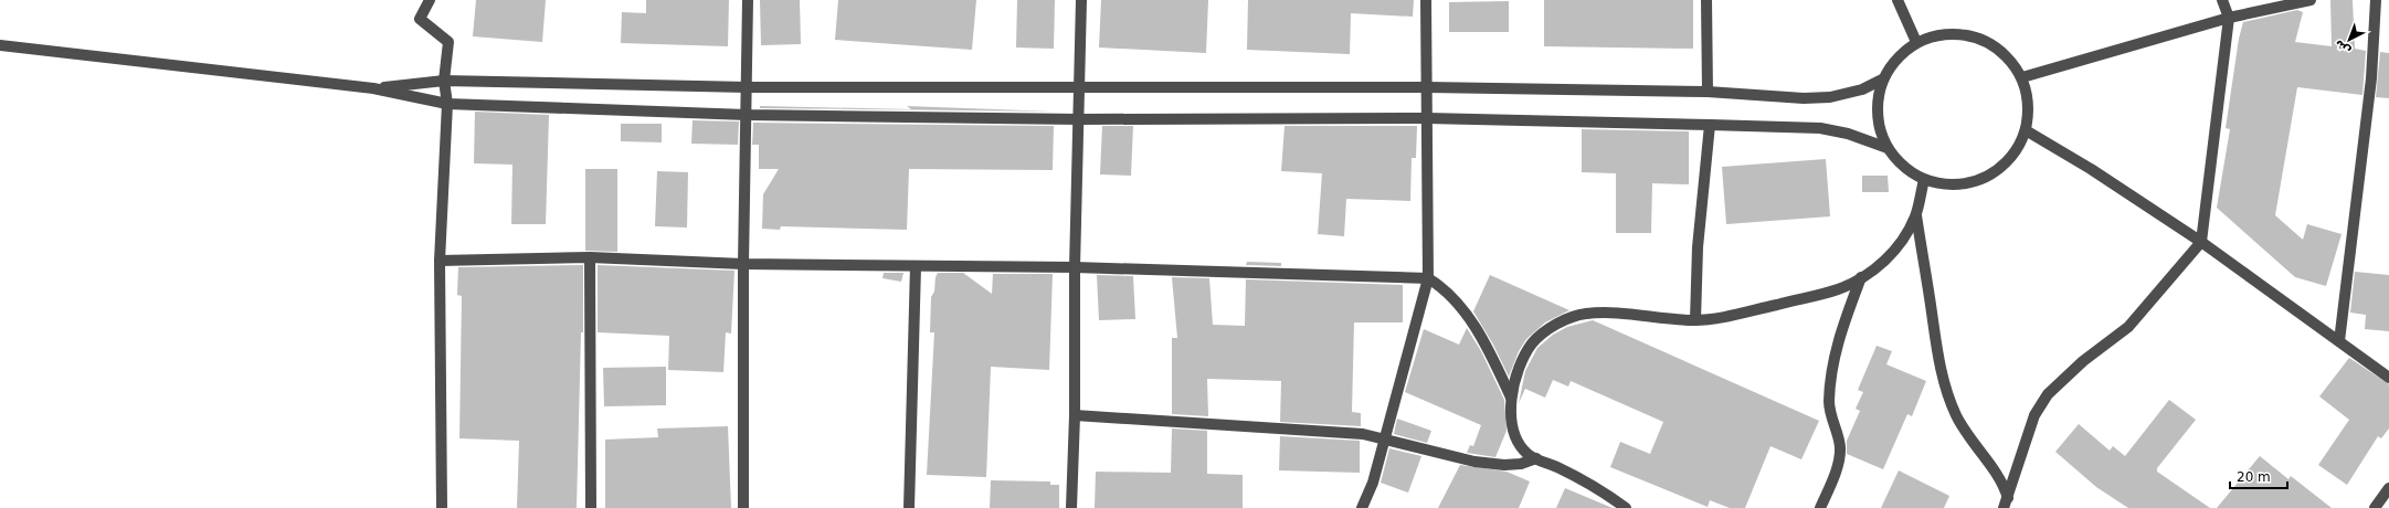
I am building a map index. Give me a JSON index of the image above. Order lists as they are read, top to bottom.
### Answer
{
  "scale_bar": "20 m",
  "north": "bottom left"
}
